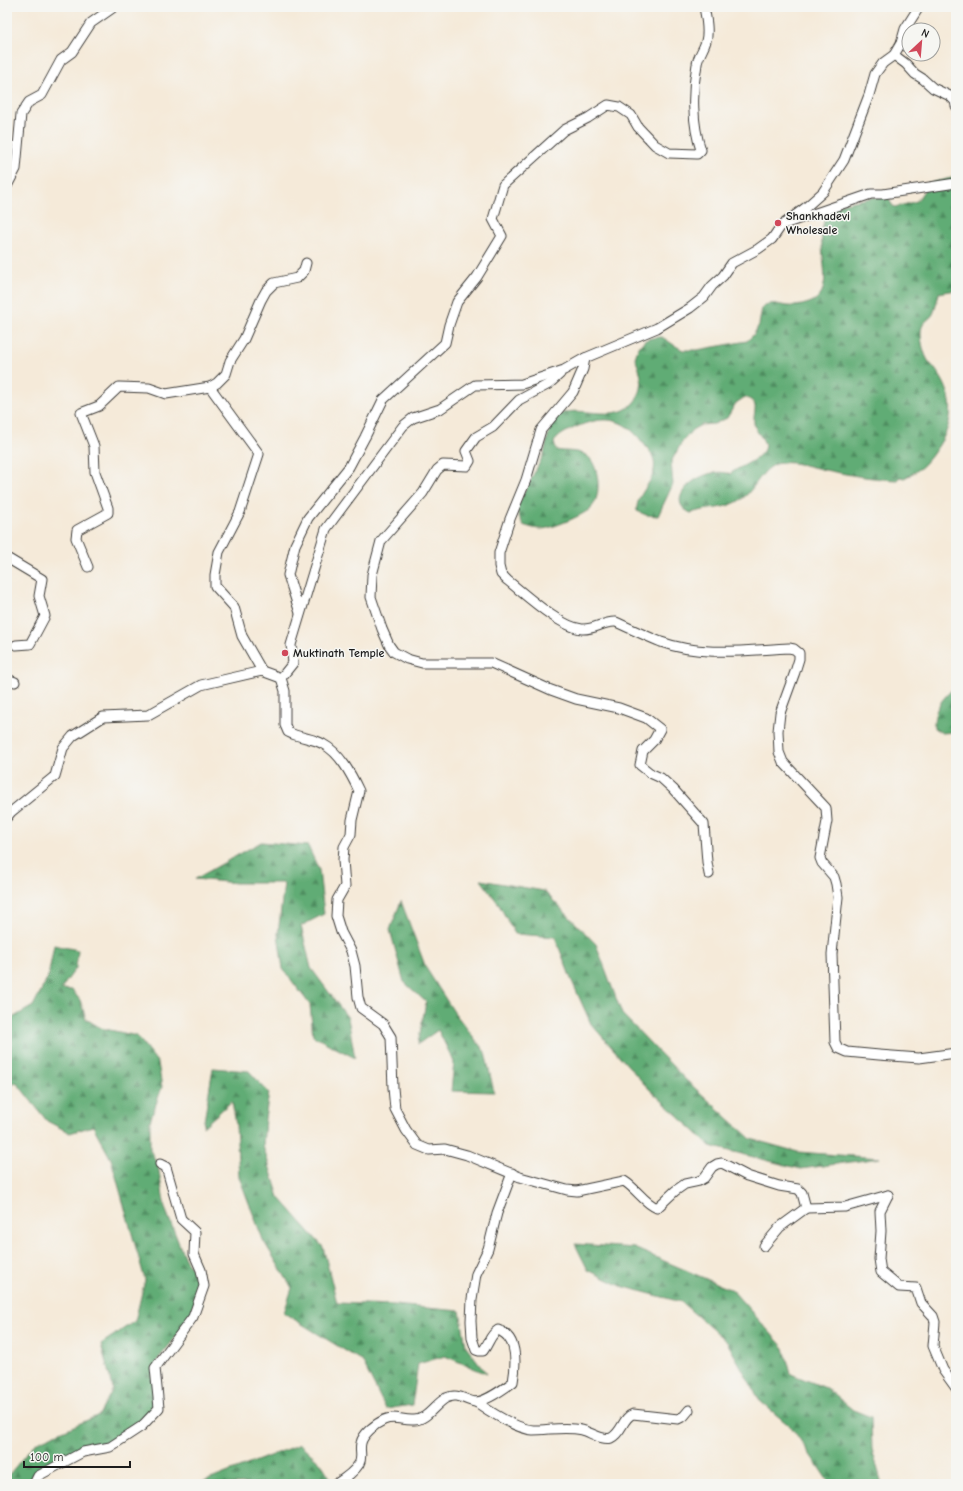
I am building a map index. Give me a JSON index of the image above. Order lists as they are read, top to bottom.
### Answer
{
  "places": ["Shankhadevi Wholesale", "Muktinath Temple"],
  "scale_bar": "100 m",
  "north": "top right"
}
